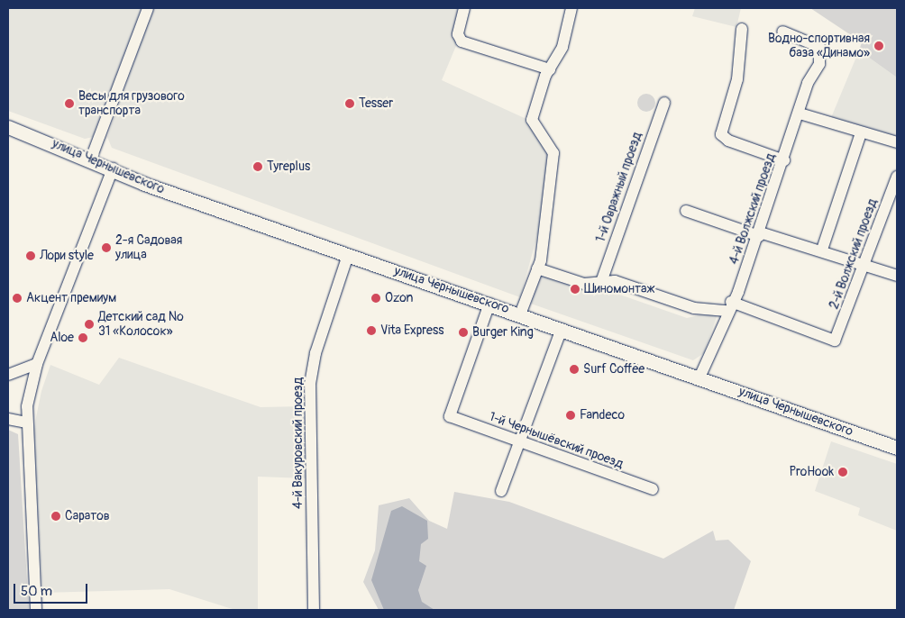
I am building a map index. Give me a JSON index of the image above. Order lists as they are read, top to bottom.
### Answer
{
  "streets": {
    "main road": ["улица Чернышевского"],
    "street": [
      "1-й Овражный проезд",
      "4-й Волжский проезд",
      "2-й Волжский проезд",
      "1-й Чернышёвский проезд",
      "4-й Вакуровский проезд"
    ]
  },
  "crossings": [
    ["улица Чернышевского", "4-й Волжский проезд"],
    ["улица Чернышевского", "1-й Чернышёвский проезд"],
    ["улица Чернышевского", "4-й Вакуровский проезд"],
    ["4-й Волжский проезд", "2-й Волжский проезд"]
  ],
  "places": [
    "Водно-спортивная база «Динамо»",
    "Весы для грузового транспорта",
    "Tesser",
    "Tyreplus",
    "2-я Садовая улица",
    "Лори style",
    "Шиномонтаж",
    "Акцент премиум",
    "Ozon",
    "Детский сад № 31 «Колосок»",
    "Vita Express",
    "Burger King",
    "Aloe",
    "Surf Coffee",
    "Fandeco",
    "ProHook",
    "Саратов"
  ],
  "scale_bar": "50 m"
}
